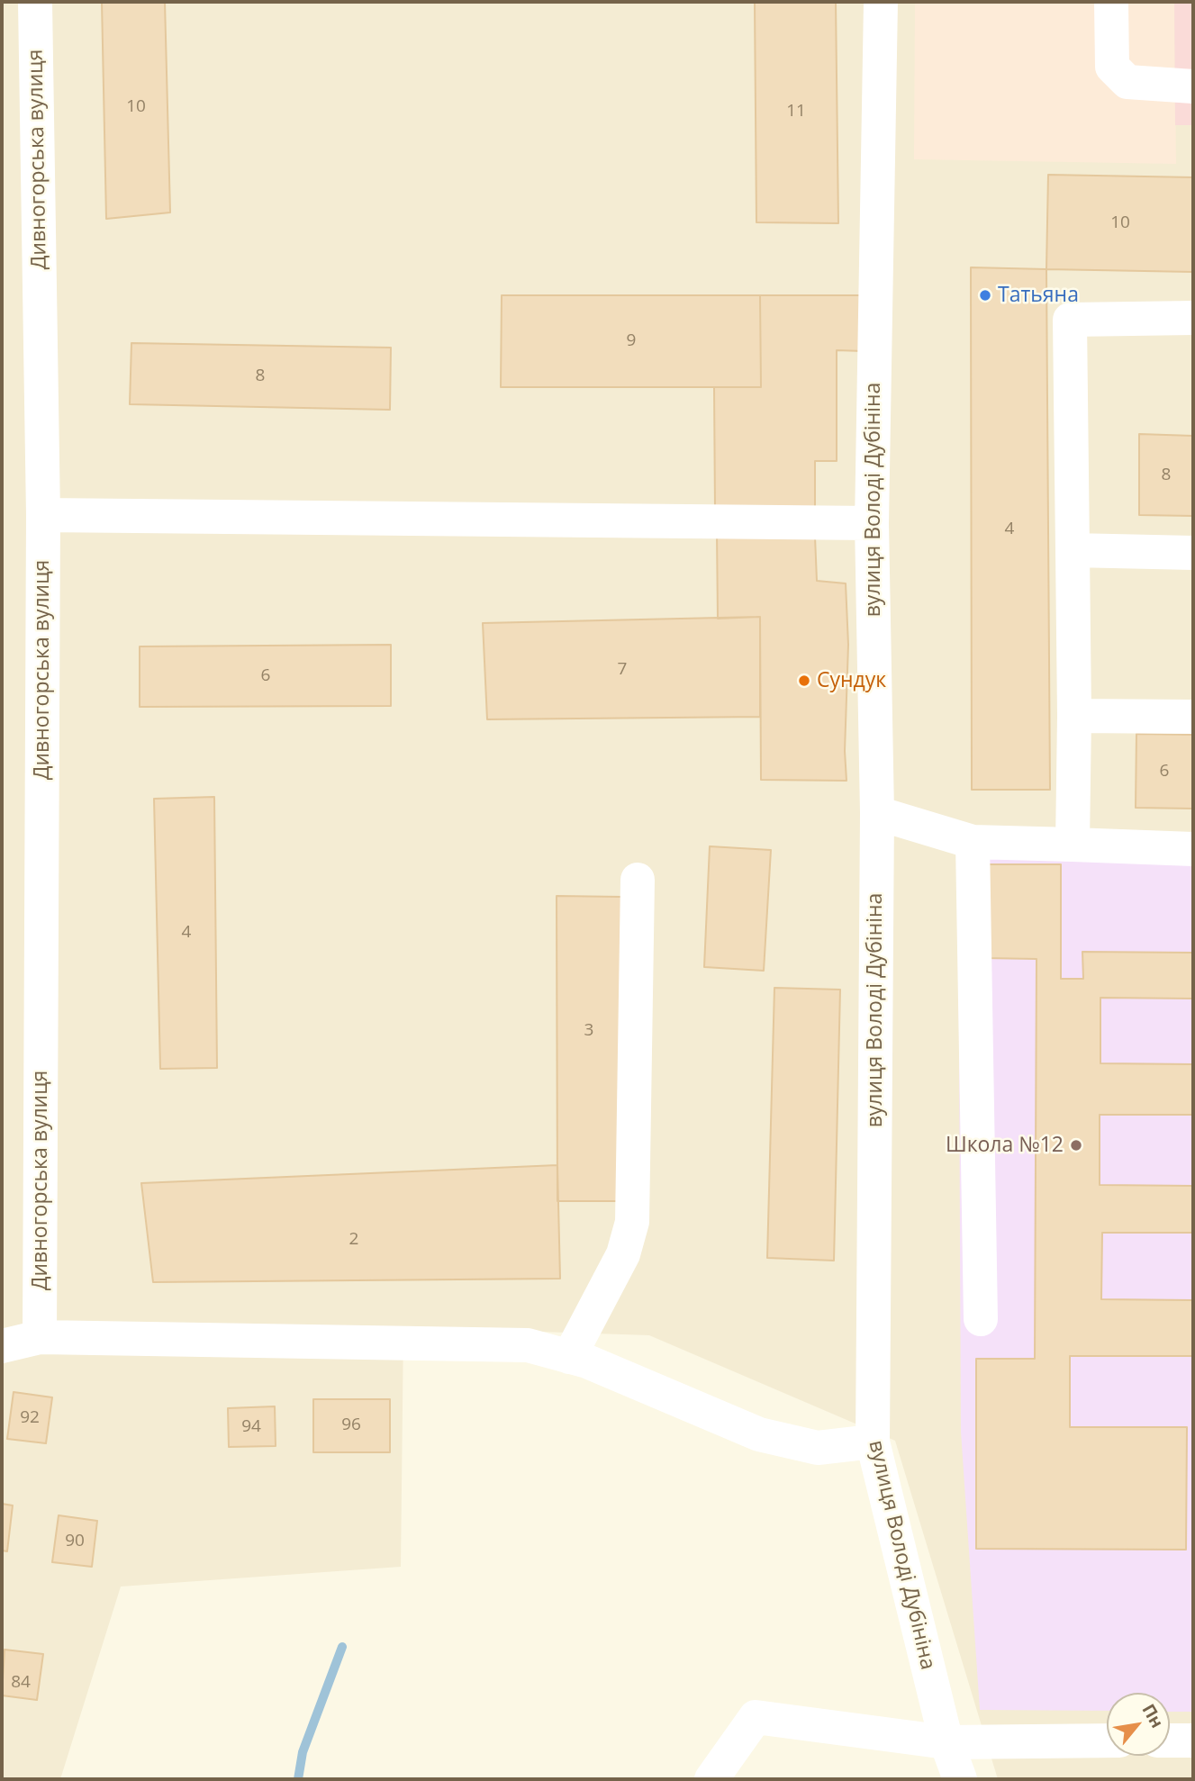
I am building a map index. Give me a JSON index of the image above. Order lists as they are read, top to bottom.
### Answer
{
  "streets": {
    "street": ["Дивногорська вулиця", "вулиця Володі Дубініна"]
  },
  "places": ["Татьяна", "Сундук", "Школа №12"],
  "house_numbers": [
    "10",
    "11",
    "10",
    "9",
    "8",
    "8",
    "4",
    "7",
    "6",
    "6",
    "4",
    "3",
    "2",
    "92",
    "96",
    "94",
    "90",
    "84"
  ],
  "north": "top right"
}
